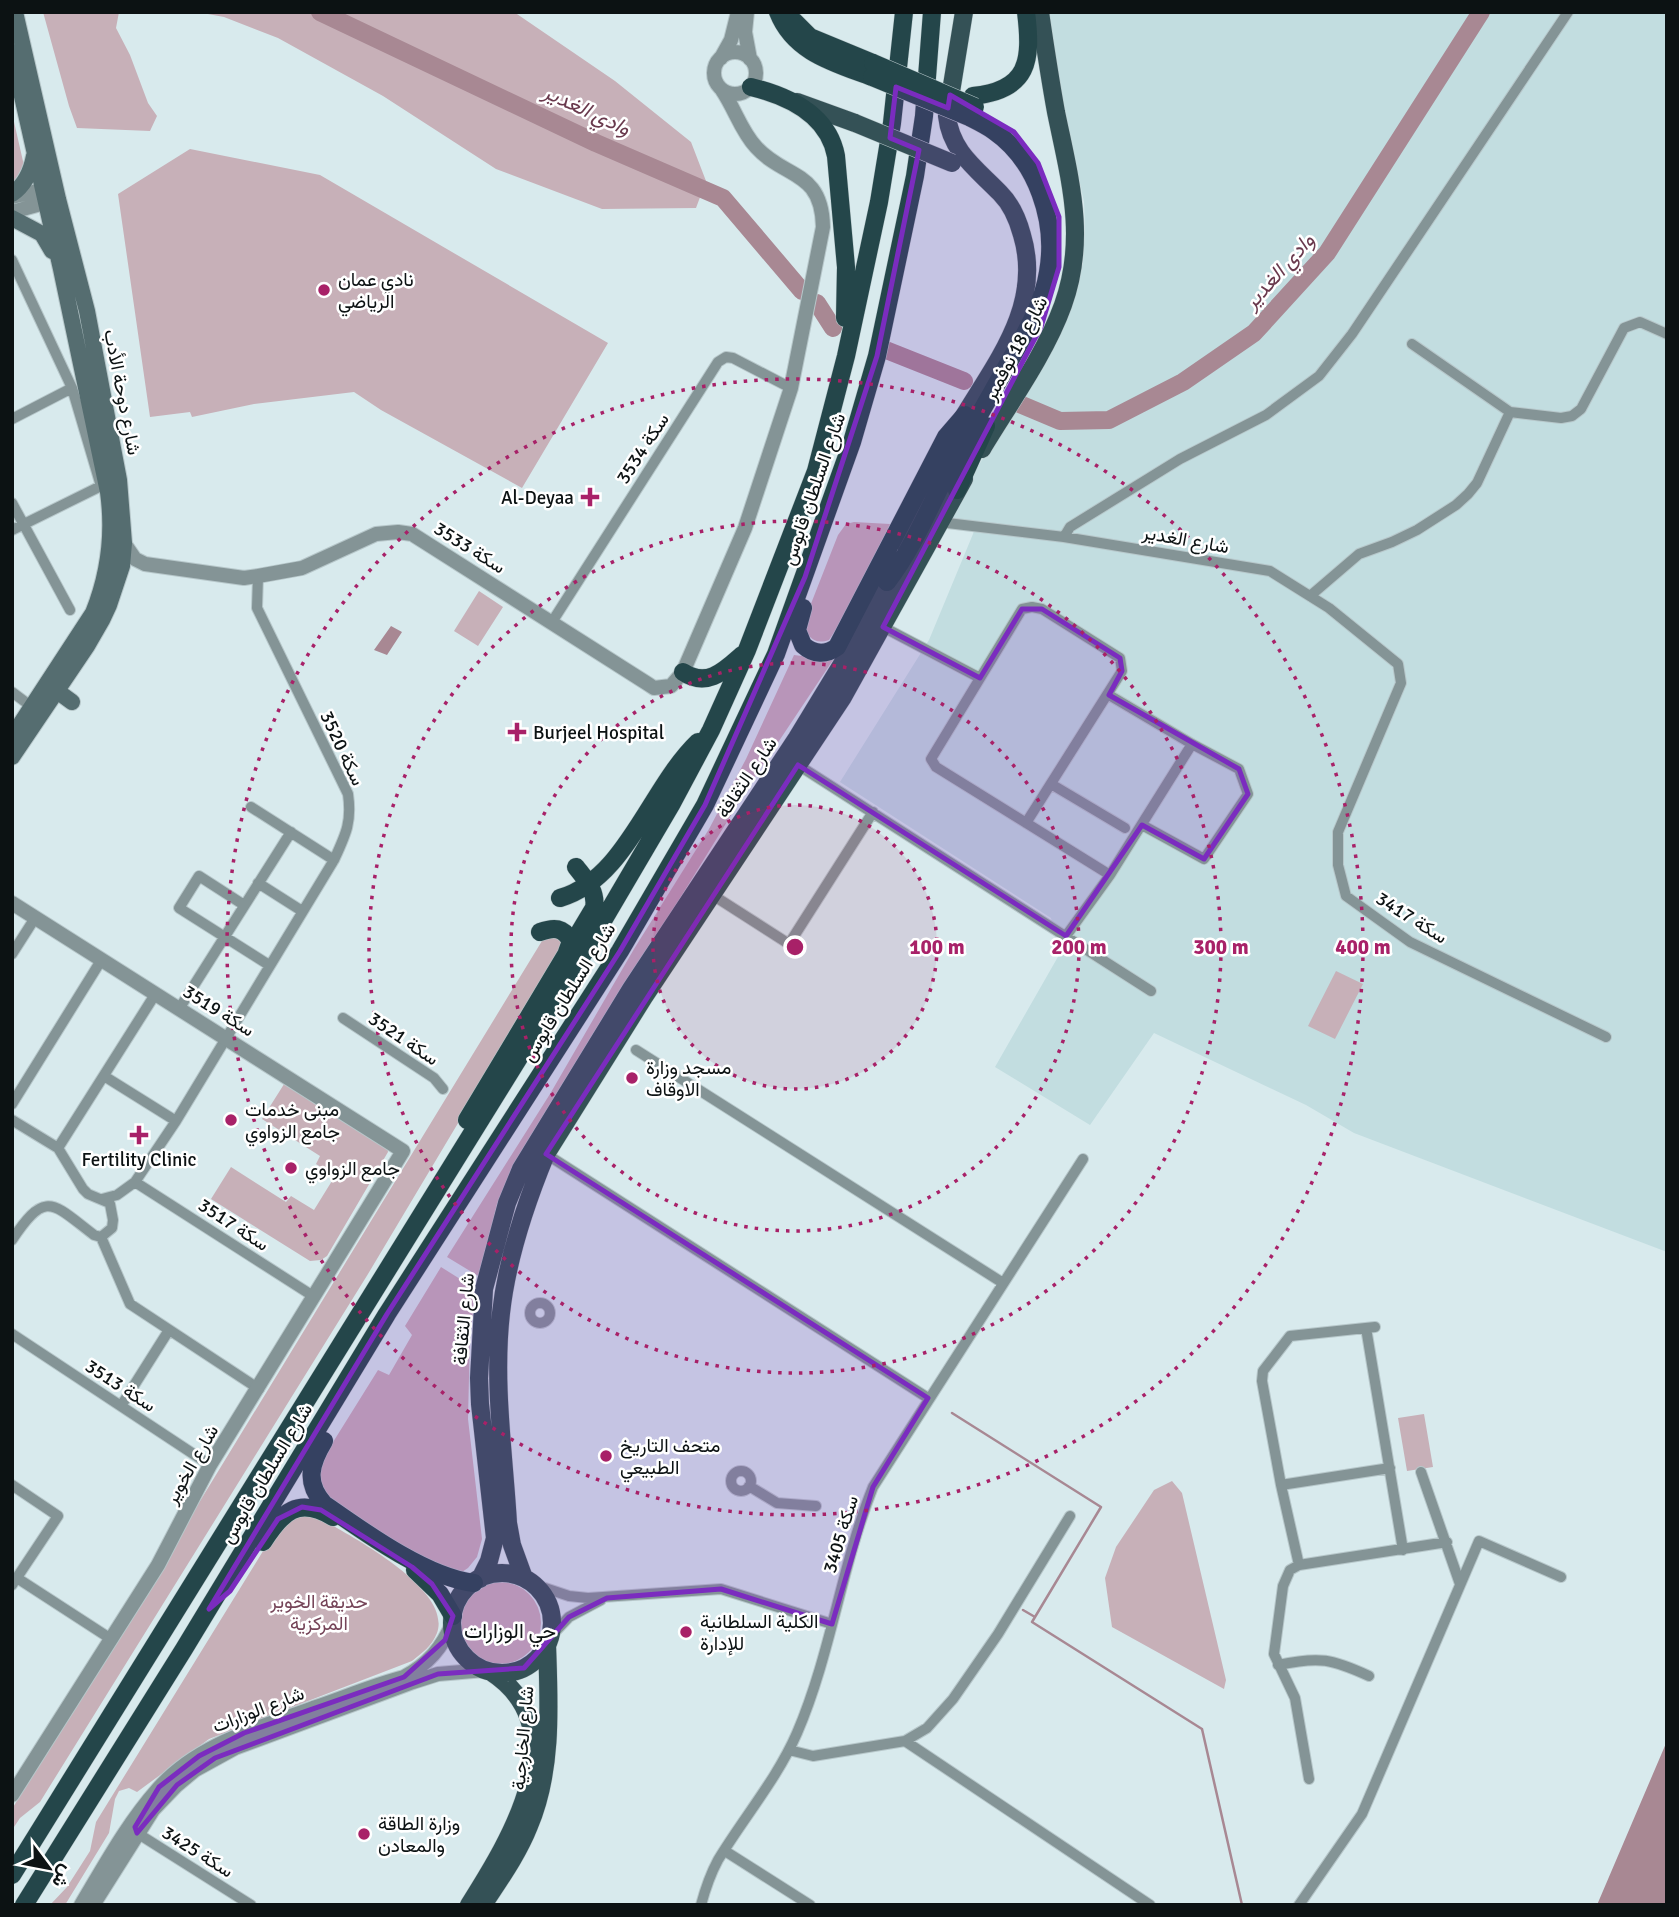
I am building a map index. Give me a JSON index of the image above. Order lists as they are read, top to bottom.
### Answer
{
  "streets": {
    "highway": ["شارع السلطان قابوس"],
    "main road": [
      "شارع 18 نوفمبر",
      "شارع دوحة الأدب",
      "شارع الثقافة",
      "شارع الخارجية"
    ],
    "street": [
      "سكة 3534",
      "شارع الغدير",
      "سكة 3533",
      "سكة 3520",
      "سكة 3417",
      "سكة 3519",
      "سكة 3521",
      "سكة 3517",
      "سكة 3513",
      "شارع الخوير",
      "سكة 3405",
      "شارع الوزارات",
      "سكة 3425"
    ]
  },
  "crossings": [
    ["شارع 18 نوفمبر", "شارع الغدير"],
    ["شارع 18 نوفمبر", "شارع الثقافة"],
    ["سكة 3534", "سكة 3533"],
    ["شارع الغدير", "شارع الثقافة"],
    ["شارع الغدير", "سكة 3417"],
    ["سكة 3533", "سكة 3520"],
    ["سكة 3520", "سكة 3519"],
    ["شارع الثقافة", "شارع الوزارات"],
    ["شارع الثقافة", "شارع الخارجية"],
    ["سكة 3519", "شارع الخوير"],
    ["سكة 3517", "شارع الخوير"],
    ["سكة 3513", "شارع الخوير"],
    ["شارع الوزارات", "شارع الخارجية"],
    ["شارع الوزارات", "سكة 3425"]
  ],
  "districts": ["حي الوزارات"],
  "water": ["وادي الغدير"],
  "parks": ["حديقة الخوير المركزية"],
  "places": {
    "other": [
      "نادي عمان الرياضي",
      "مسجد وزارة الاوقاف",
      "مبنى خدمات جامع الزواوي",
      "جامع الزواوي",
      "متحف التاريخ الطبيعي",
      "الكلية السلطانية للإدارة",
      "وزارة الطاقة والمعادن"
    ],
    "health": ["Al-Deyaa", "Burjeel Hospital", "Fertility Clinic"]
  },
  "north": "bottom right",
  "rings": [
    "100 m",
    "200 m",
    "300 m",
    "400 m"
  ]
}
